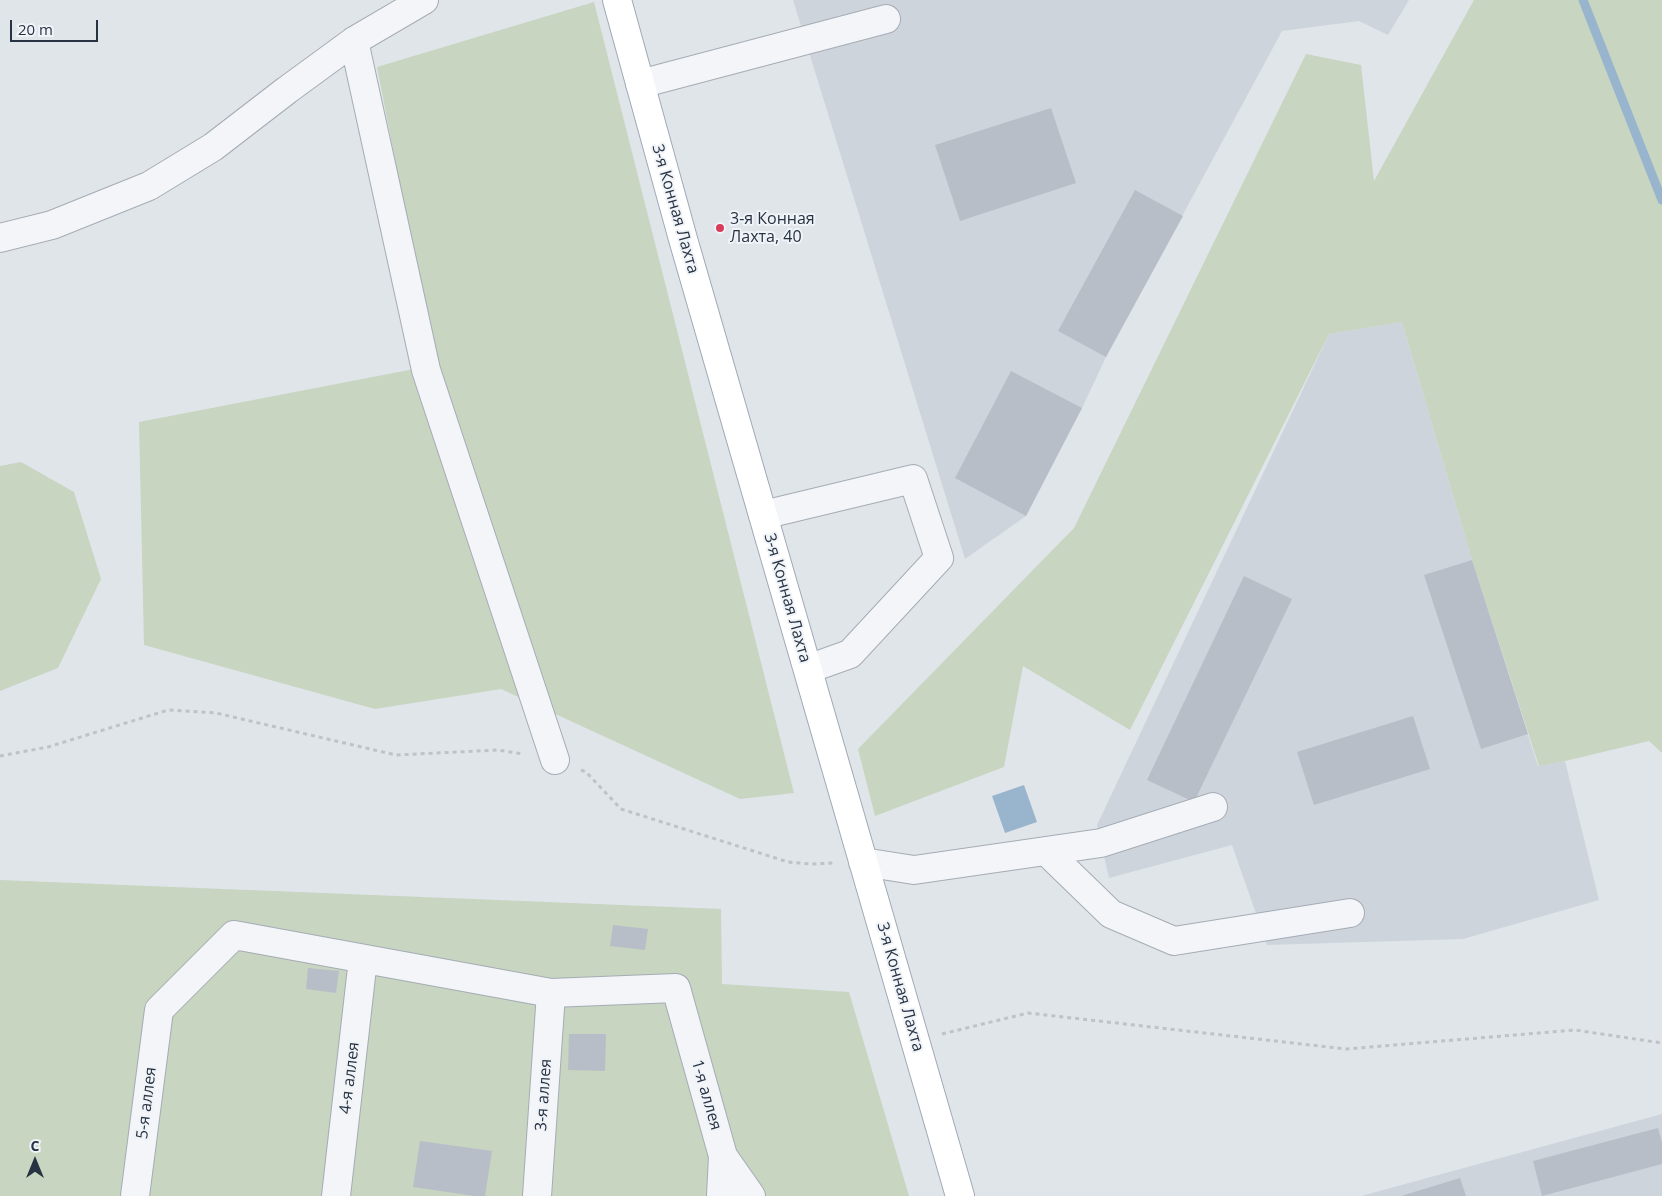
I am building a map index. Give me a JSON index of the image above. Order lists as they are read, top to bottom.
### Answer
{
  "streets": {
    "main road": ["3-я Конная Лахта"],
    "street": [
      "4-я аллея",
      "3-я аллея",
      "1-я аллея",
      "5-я аллея"
    ]
  },
  "crossings": [
    ["4-я аллея", "5-я аллея"],
    ["3-я аллея", "1-я аллея"]
  ],
  "places": ["3-я Конная Лахта, 40"],
  "scale_bar": "20 m",
  "north": "top"
}
